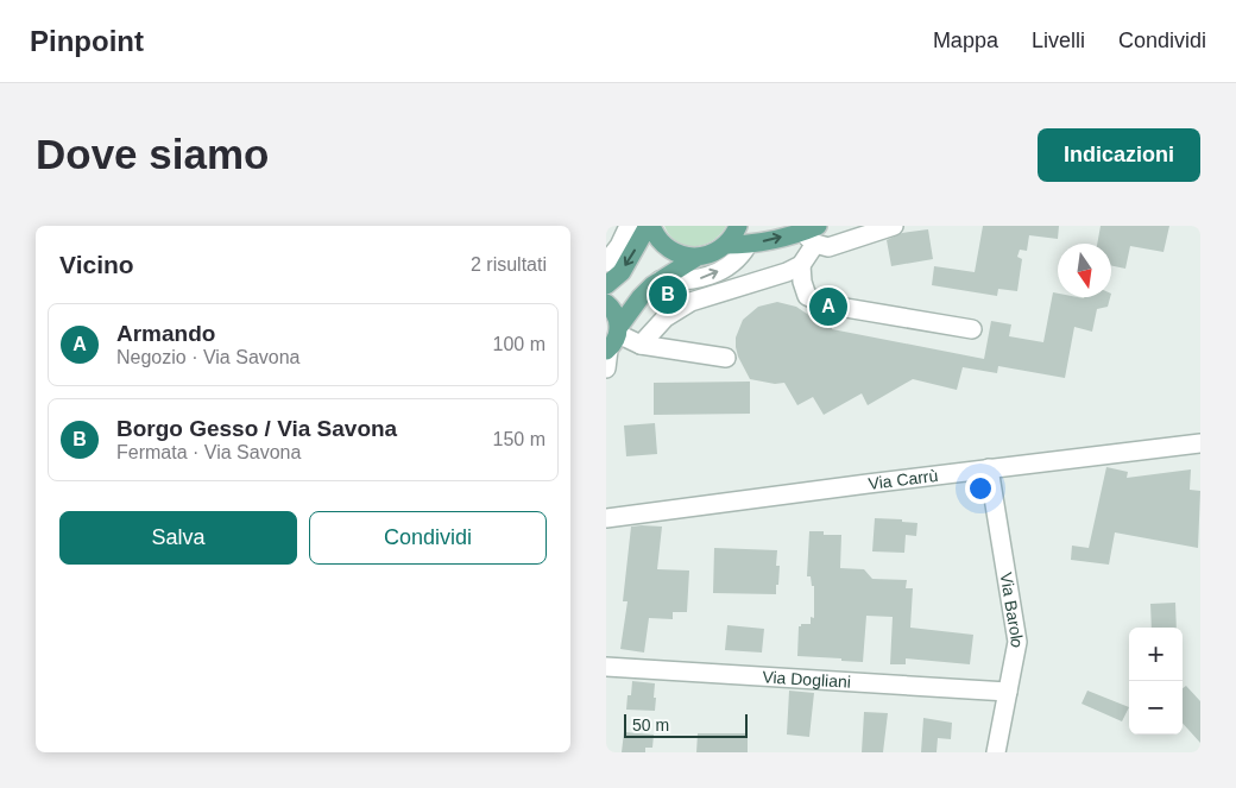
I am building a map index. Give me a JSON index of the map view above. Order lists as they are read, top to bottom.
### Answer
{
  "streets": {
    "street": ["Via Carrù", "Via Barolo", "Via Dogliani"]
  },
  "crossings": [
    ["Via Carrù", "Via Barolo"],
    ["Via Barolo", "Via Dogliani"]
  ],
  "scale_bar": "50 m",
  "north": "bottom",
  "page": {
    "header": "Pinpoint",
    "nav": ["Mappa", "Livelli", "Condividi"],
    "buttons": [
      "Indicazioni",
      ["Salva", "Condividi"]
    ],
    "title": "Dove siamo",
    "heading": ["Vicino", "2 risultati"],
    "pins": ["B", "A"],
    "list": [
      {
        "mark": "A",
        "name": "Armando",
        "note": "Negozio · Via Savona",
        "value": "100 m"
      },
      {
        "mark": "B",
        "name": "Borgo Gesso / Via Savona",
        "note": "Fermata · Via Savona",
        "value": "150 m"
      }
    ],
    "map_buttons": ["+", "−"],
    "scale": "50 m"
  }
}
